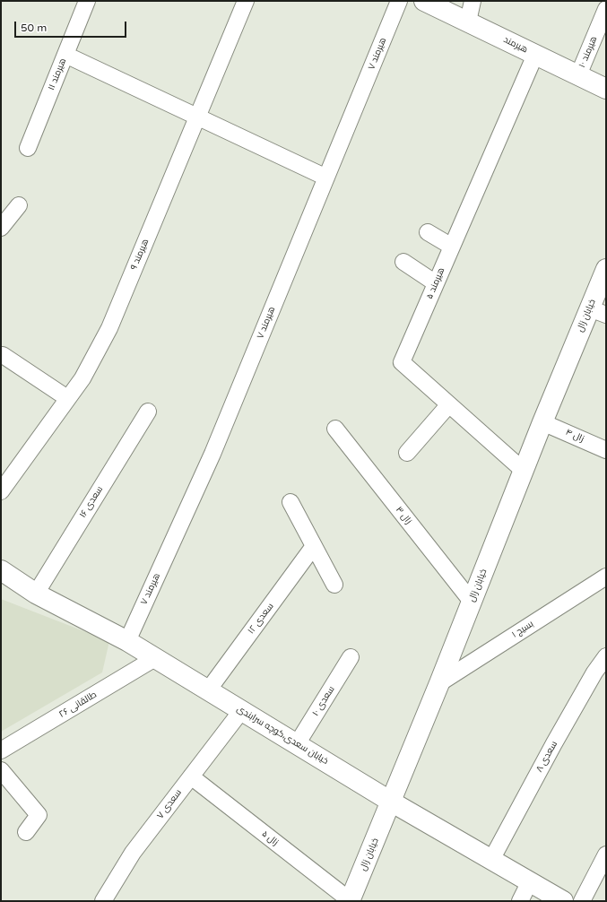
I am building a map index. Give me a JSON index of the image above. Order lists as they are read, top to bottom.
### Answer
{
  "streets": {
    "street": [
      "هیرمند",
      "هیرمند ۱۰",
      "هیرمند ٧",
      "هیرمند ۱۱",
      "هیرمند ٩",
      "هیرمند ۵",
      "خیابان زال",
      "زال ۴",
      "سعدی ۱۶",
      "زال ۳",
      "سعدی ۱۲",
      "بسیج ۱",
      "سعدی ۱۰",
      "طالقانی ۲۶",
      "خیابان سعدی،کوچه سرابندی",
      "سعدی ۸",
      "سعدی ۷",
      "زال ۵"
    ]
  },
  "crossings": [
    ["هیرمند", "هیرمند ۱۰"],
    ["هیرمند", "هیرمند ۵"],
    ["هیرمند ٧", "خیابان سعدی،کوچه سرابندی"],
    ["هیرمند ۵", "خیابان زال"],
    ["خیابان زال", "زال ۴"],
    ["خیابان زال", "زال ۳"],
    ["خیابان زال", "بسیج ۱"],
    ["خیابان زال", "خیابان سعدی،کوچه سرابندی"],
    ["خیابان زال", "زال ۵"],
    ["سعدی ۱۶", "خیابان سعدی،کوچه سرابندی"],
    ["سعدی ۱۲", "خیابان سعدی،کوچه سرابندی"],
    ["سعدی ۱۰", "خیابان سعدی،کوچه سرابندی"],
    ["طالقانی ۲۶", "خیابان سعدی،کوچه سرابندی"],
    ["خیابان سعدی،کوچه سرابندی", "سعدی ۸"],
    ["خیابان سعدی،کوچه سرابندی", "سعدی ۷"],
    ["سعدی ۷", "زال ۵"]
  ],
  "scale_bar": "50 m"
}
